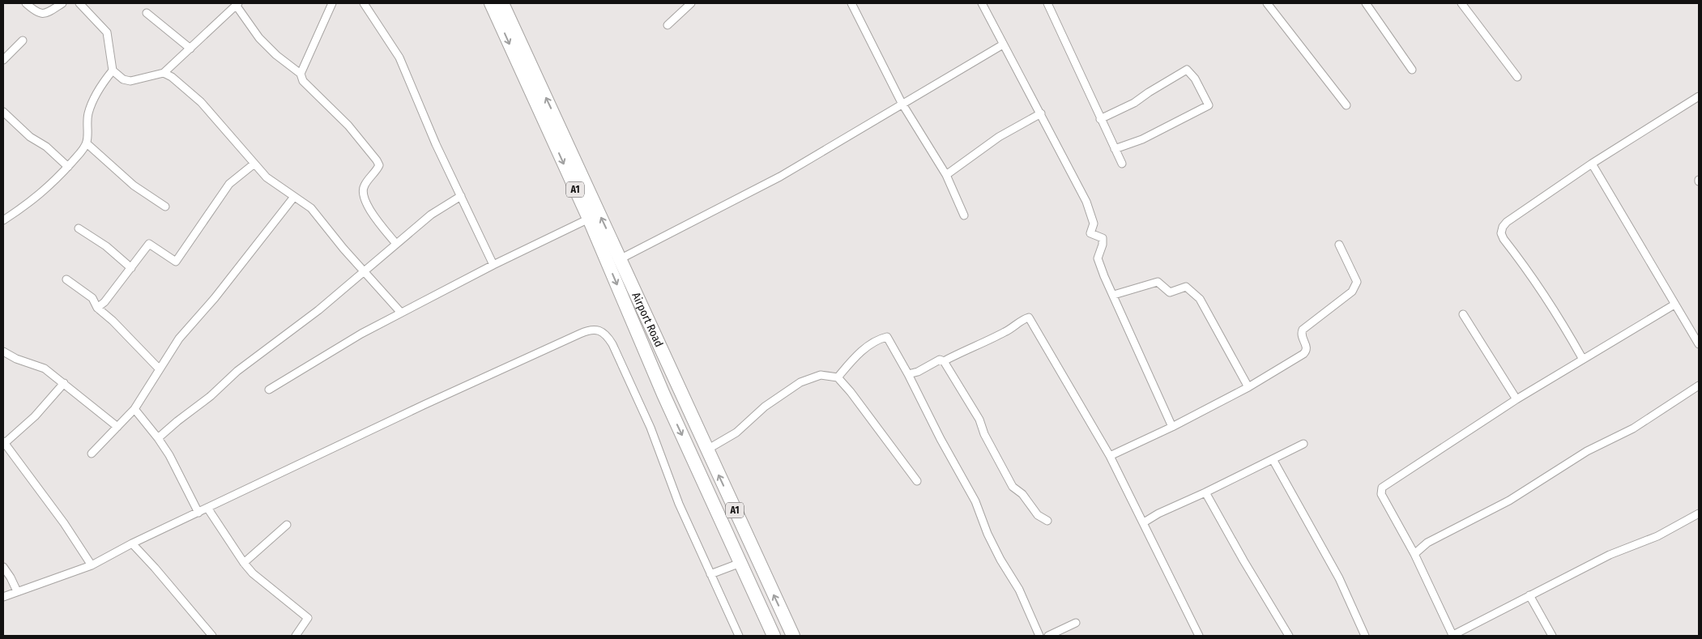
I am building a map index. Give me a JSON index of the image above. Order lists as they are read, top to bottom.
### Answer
{
  "streets": {
    "highway": ["A1", "Airport Road"]
  }
}
